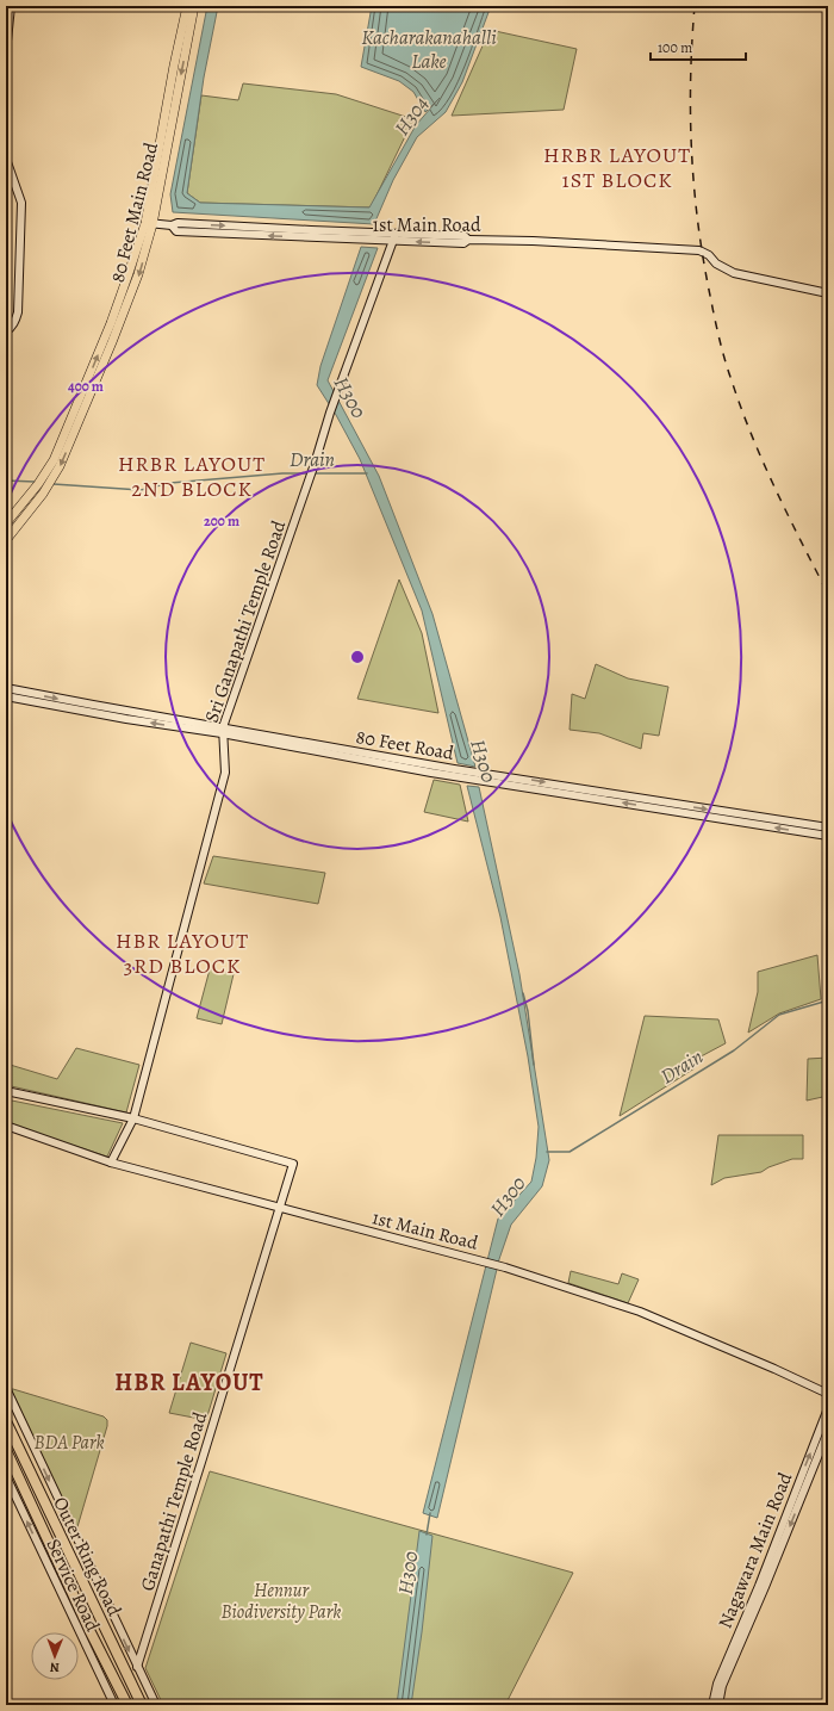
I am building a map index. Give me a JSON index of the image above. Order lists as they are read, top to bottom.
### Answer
{
  "streets": {
    "highway": ["Outer Ring Road"],
    "main road": ["80 Feet Main Road"],
    "street": [
      "1st Main Road",
      "Sri Ganapathi Temple Road",
      "80 Feet Road",
      "Ganapathi Temple Road",
      "Nagawara Main Road",
      "Service Road"
    ]
  },
  "crossings": [
    ["80 Feet Main Road", "1st Main Road"],
    ["1st Main Road", "Sri Ganapathi Temple Road"],
    ["1st Main Road", "Ganapathi Temple Road"],
    ["Sri Ganapathi Temple Road", "80 Feet Road"],
    ["Sri Ganapathi Temple Road", "Ganapathi Temple Road"],
    ["Ganapathi Temple Road", "Service Road"]
  ],
  "districts": [
    "HRBR LAYOUT 1ST BLOCK",
    "HRBR LAYOUT 2ND BLOCK",
    "HBR LAYOUT 3RD BLOCK",
    "HBR LAYOUT"
  ],
  "water": [
    "Kacharakanahalli Lake",
    "H304",
    "H300",
    "Drain"
  ],
  "parks": ["BDA Park", "Hennur Biodiversity Park"],
  "scale_bar": "100 m",
  "north": "bottom",
  "rings": ["400 m", "200 m"]
}
